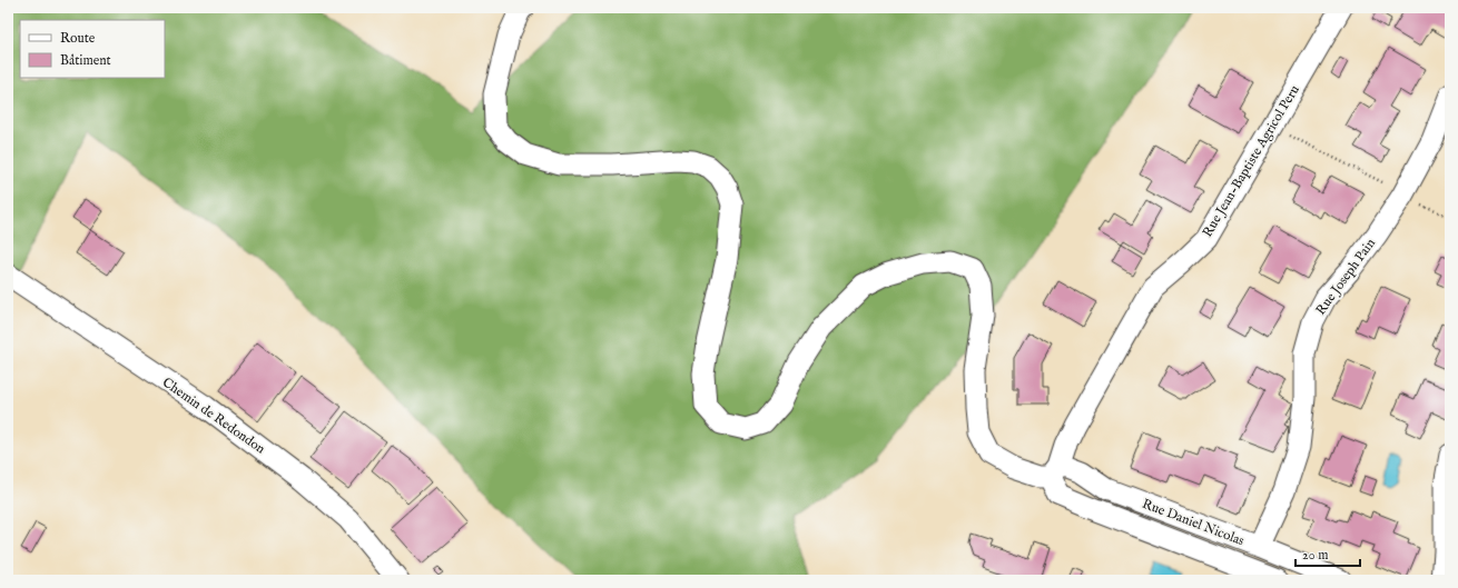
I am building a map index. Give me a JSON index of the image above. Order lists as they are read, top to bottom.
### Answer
{
  "streets": {
    "street": [
      "Rue Jean-Baptiste Agricol Peru",
      "Rue Joseph Pain",
      "Chemin de Redondon",
      "Rue Daniel Nicolas"
    ]
  },
  "crossings": [
    ["Rue Jean-Baptiste Agricol Peru", "Rue Daniel Nicolas"],
    ["Rue Joseph Pain", "Rue Daniel Nicolas"]
  ],
  "legend": ["Route", "Bâtiment"],
  "scale_bar": "20 m"
}
